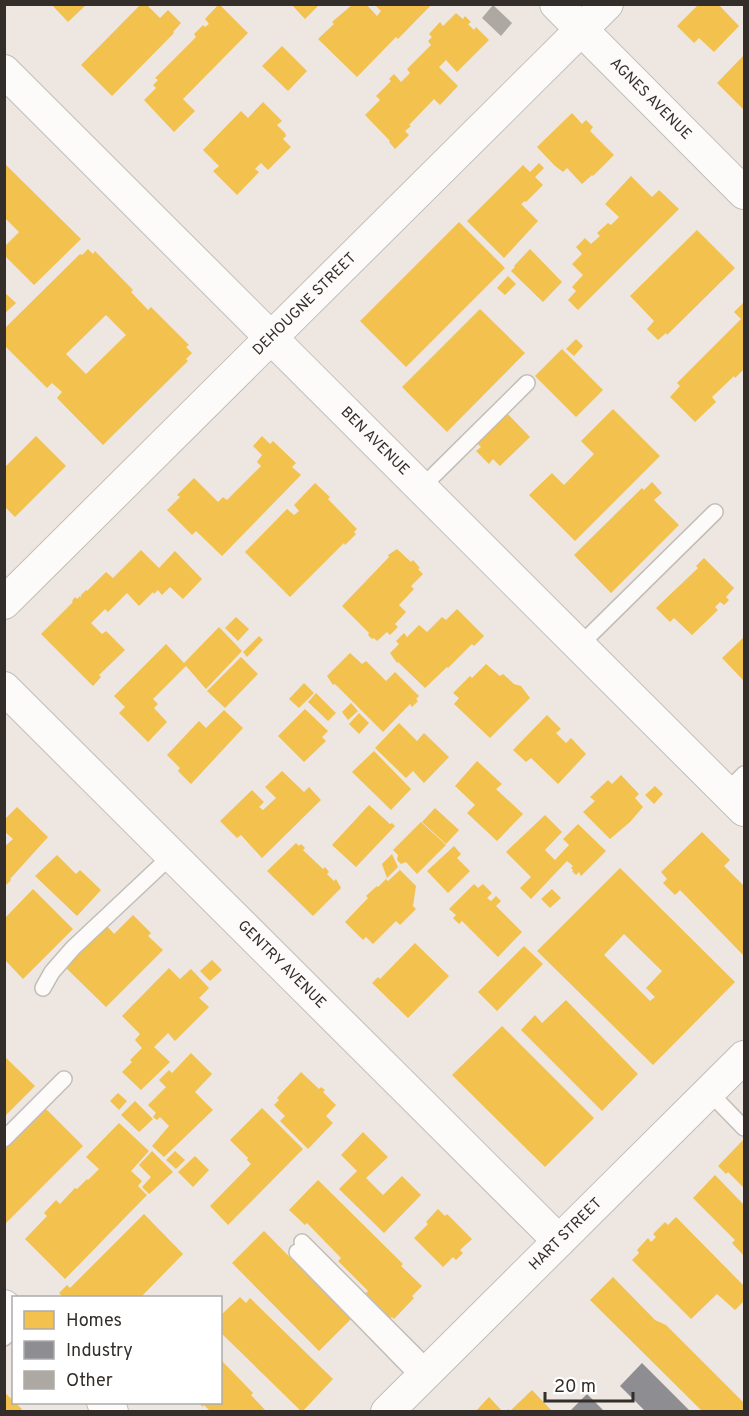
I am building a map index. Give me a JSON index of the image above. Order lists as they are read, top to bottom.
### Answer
{
  "streets": {
    "street": [
      "AGNES AVENUE",
      "DEHOUGNE STREET",
      "BEN AVENUE",
      "GENTRY AVENUE",
      "HART STREET"
    ]
  },
  "crossings": [
    ["AGNES AVENUE", "DEHOUGNE STREET"],
    ["DEHOUGNE STREET", "BEN AVENUE"],
    ["GENTRY AVENUE", "HART STREET"]
  ],
  "legend": ["Homes", "Industry", "Other"],
  "scale_bar": "20 m"
}
